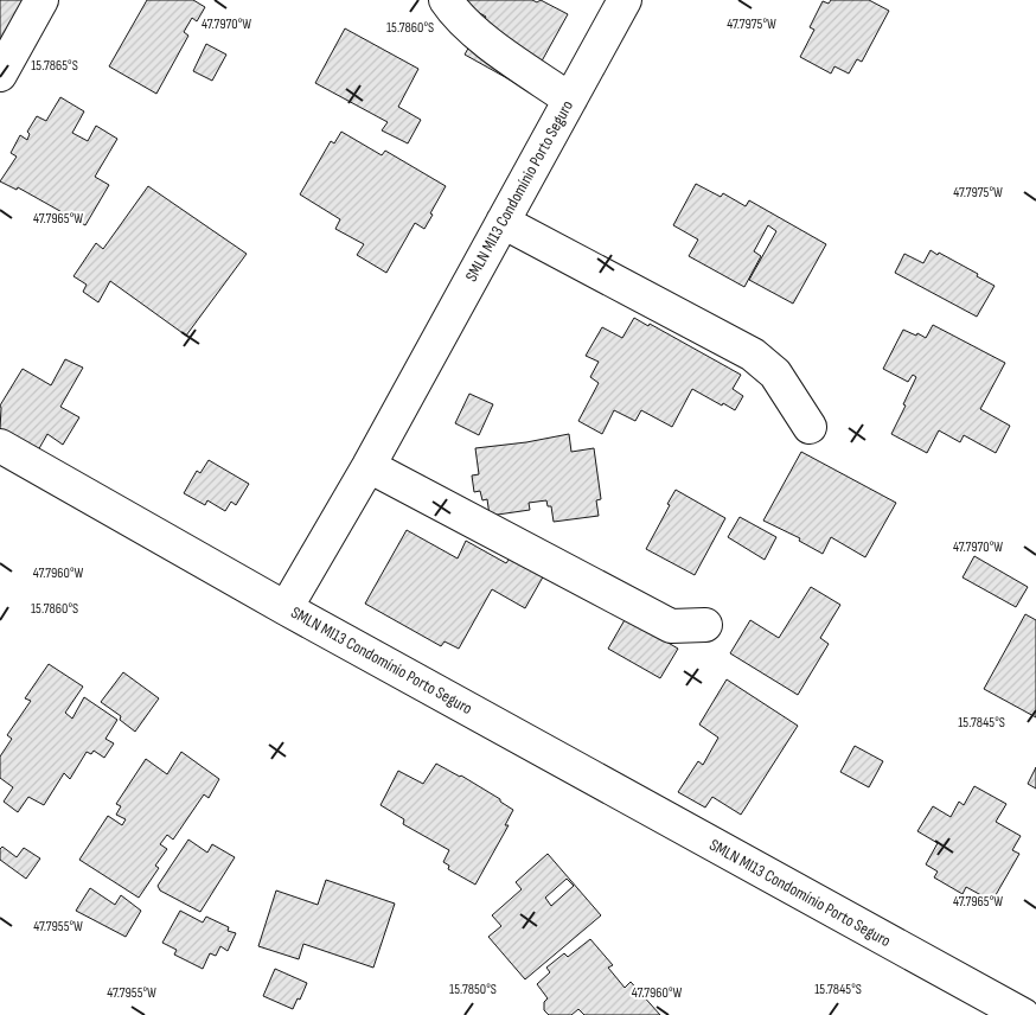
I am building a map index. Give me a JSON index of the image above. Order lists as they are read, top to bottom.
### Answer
{
  "streets": {
    "street": ["SMLN MI13 Condomínio Porto Seguro"]
  },
  "coordinates": [
    "47.7975°W",
    "47.7970°W",
    "15.7860°S",
    "15.7865°S",
    "47.7965°W",
    "47.7960°W",
    "15.7845°S",
    "47.7955°W",
    "15.7850°S"
  ]
}
